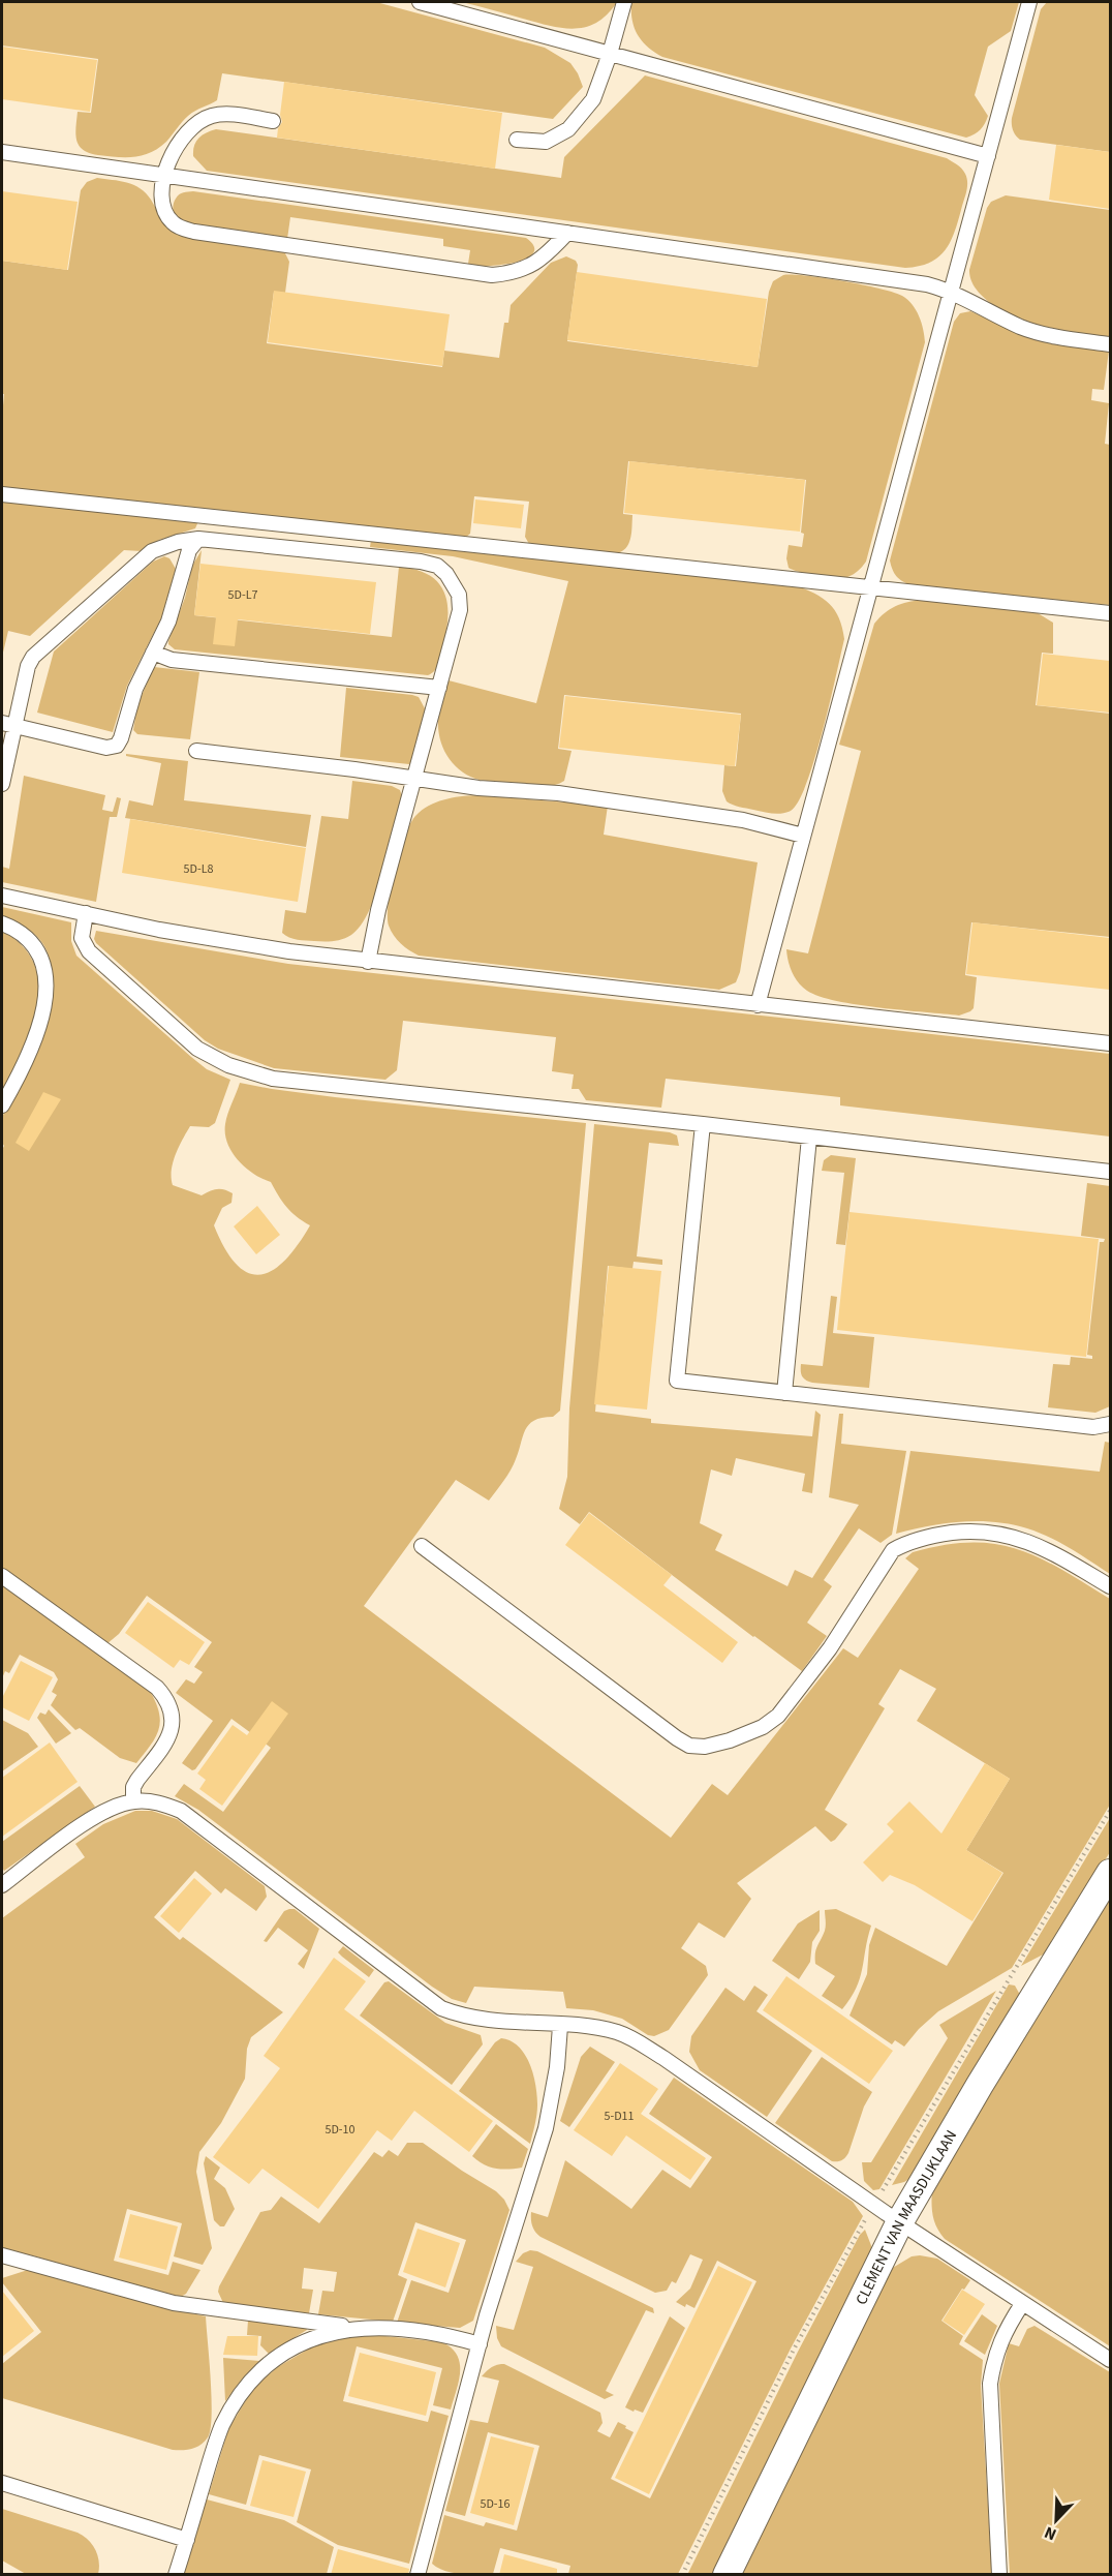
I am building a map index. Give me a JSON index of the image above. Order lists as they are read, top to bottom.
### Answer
{
  "streets": {
    "street": ["CLEMENT VAN MAASDIJKLAAN"]
  },
  "house_numbers": [
    "5D-L7",
    "5D-L8",
    "5-D11",
    "5D-10",
    "5D-16"
  ],
  "north": "bottom left"
}
